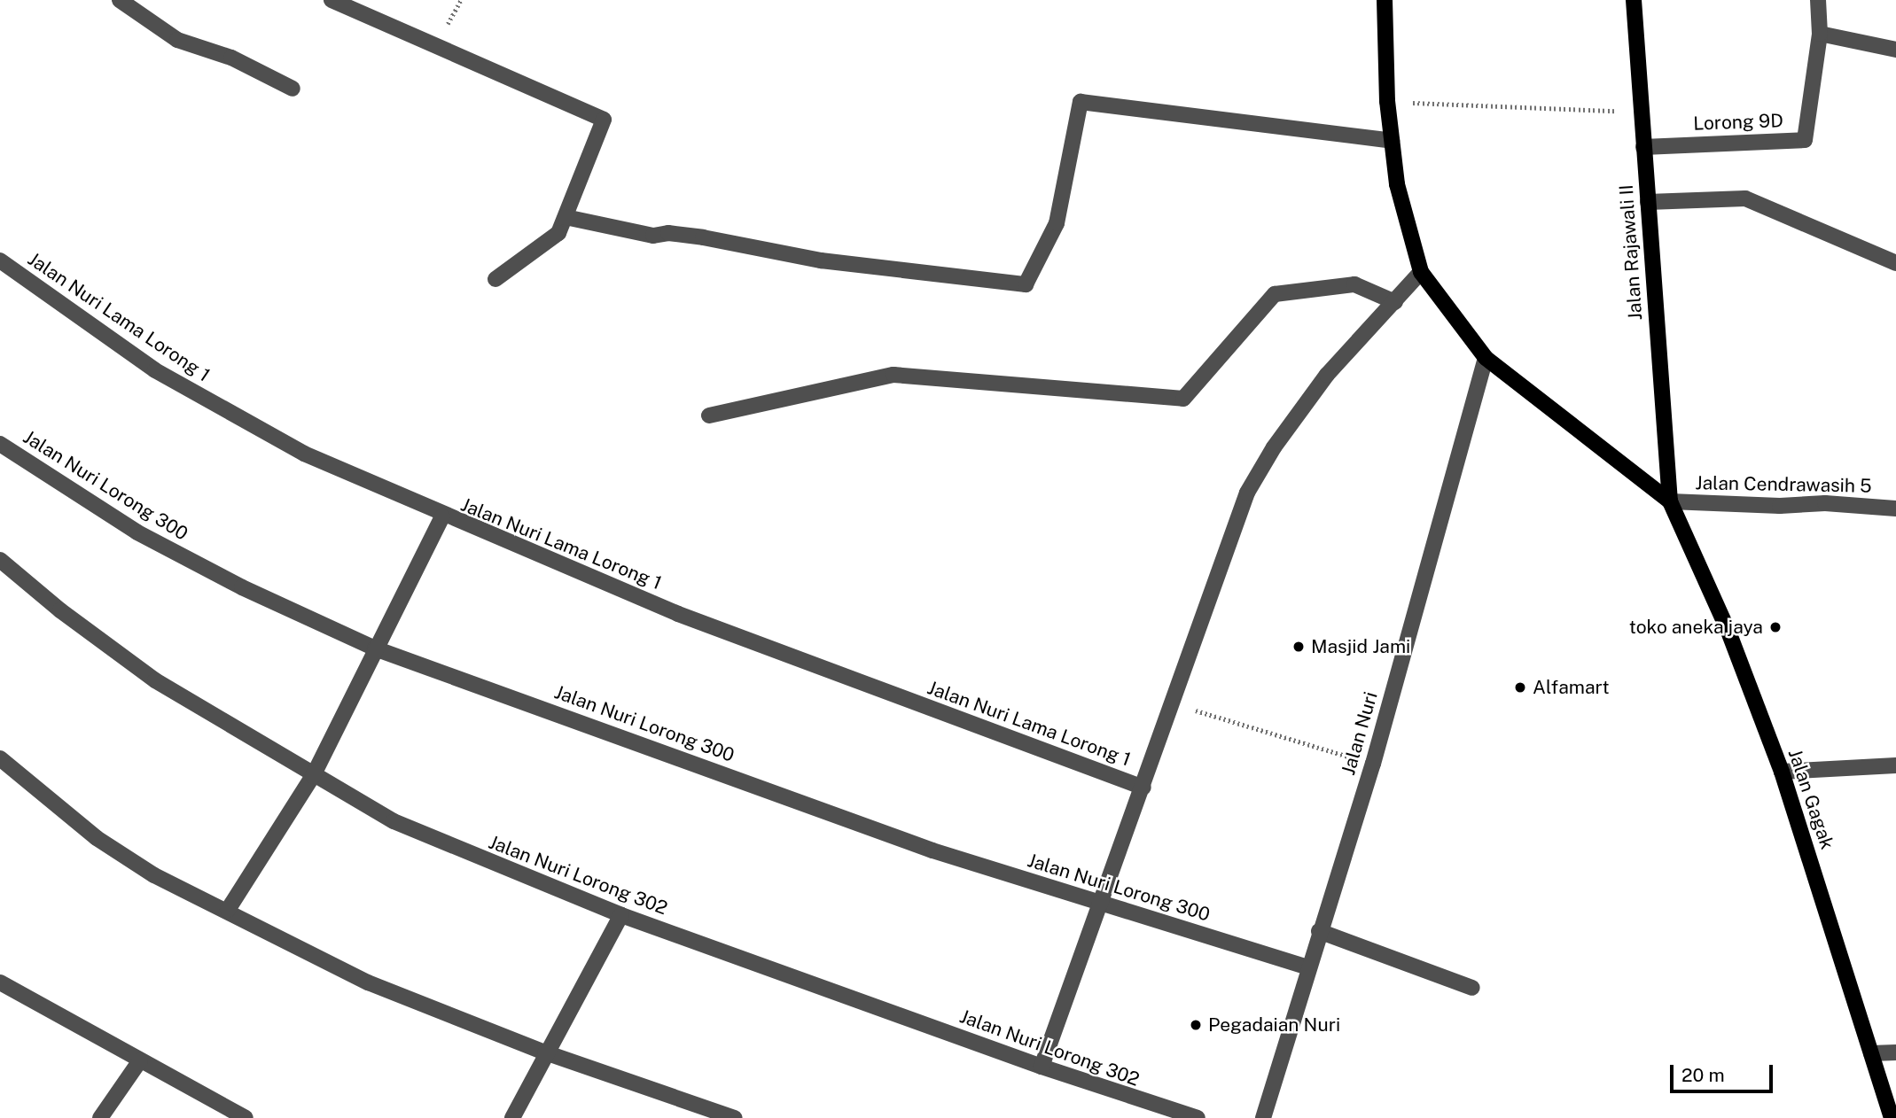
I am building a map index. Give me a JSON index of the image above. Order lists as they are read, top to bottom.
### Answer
{
  "streets": {
    "main road": ["Jalan Rajawali II", "Jalan Gagak"],
    "street": [
      "Lorong 9D",
      "Jalan Nuri Lama Lorong 1",
      "Jalan Cendrawasih 5",
      "Jalan Nuri Lorong 300",
      "Jalan Nuri",
      "Jalan Nuri Lorong 302"
    ]
  },
  "crossings": [
    ["Lorong 9D", "Jalan Rajawali II"],
    ["Jalan Rajawali II", "Jalan Cendrawasih 5"],
    ["Jalan Rajawali II", "Jalan Gagak"],
    ["Jalan Cendrawasih 5", "Jalan Gagak"],
    ["Jalan Nuri Lorong 300", "Jalan Nuri"]
  ],
  "places": [
    "toko aneka jaya",
    "Masjid Jami",
    "Alfamart",
    "Pegadaian Nuri"
  ],
  "scale_bar": "20 m"
}
